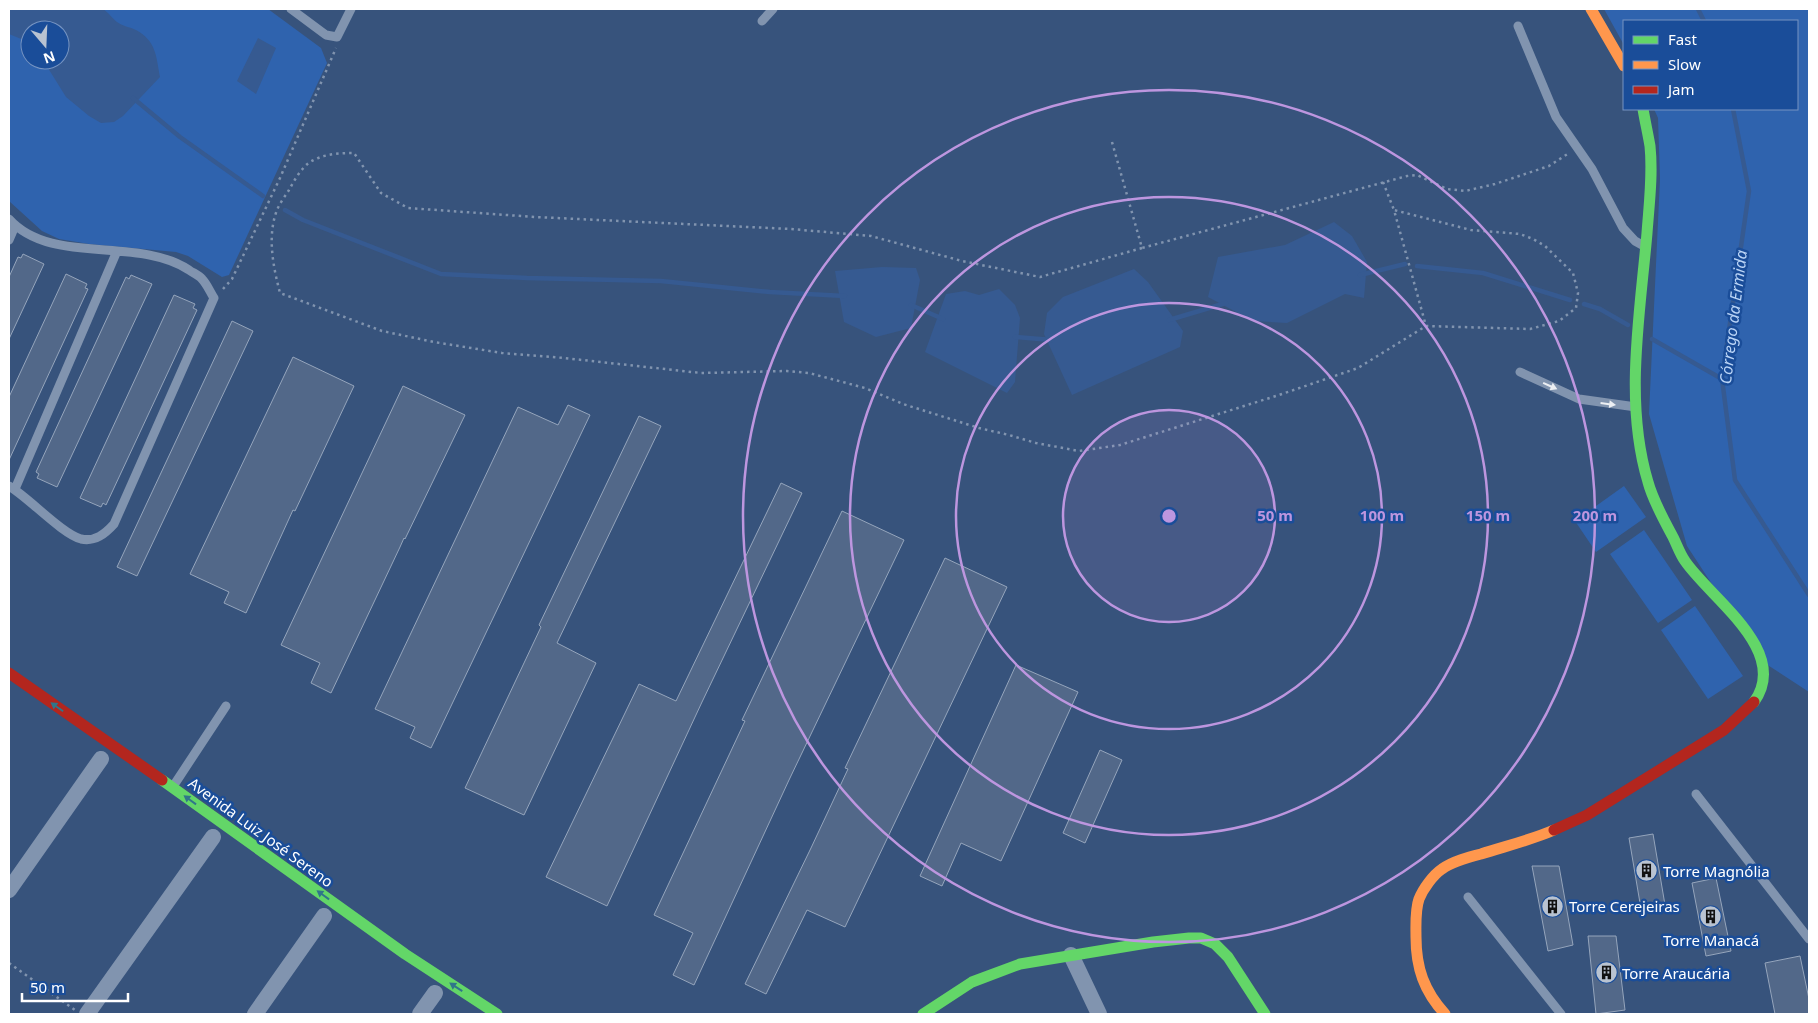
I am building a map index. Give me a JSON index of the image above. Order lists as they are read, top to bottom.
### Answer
{
  "streets": {
    "street": ["Avenida Luiz José Sereno"]
  },
  "one_way": ["Avenida Luiz José Sereno"],
  "water": ["Córrego da Ermida"],
  "places": {
    "building": [
      "Torre Magnólia",
      "Torre Cerejeiras",
      "Torre Manacá",
      "Torre Araucária"
    ]
  },
  "legend": ["Fast", "Slow", "Jam"],
  "scale_bar": "50 m",
  "north": "bottom",
  "rings": [
    "50 m",
    "100 m",
    "150 m",
    "200 m"
  ]
}
